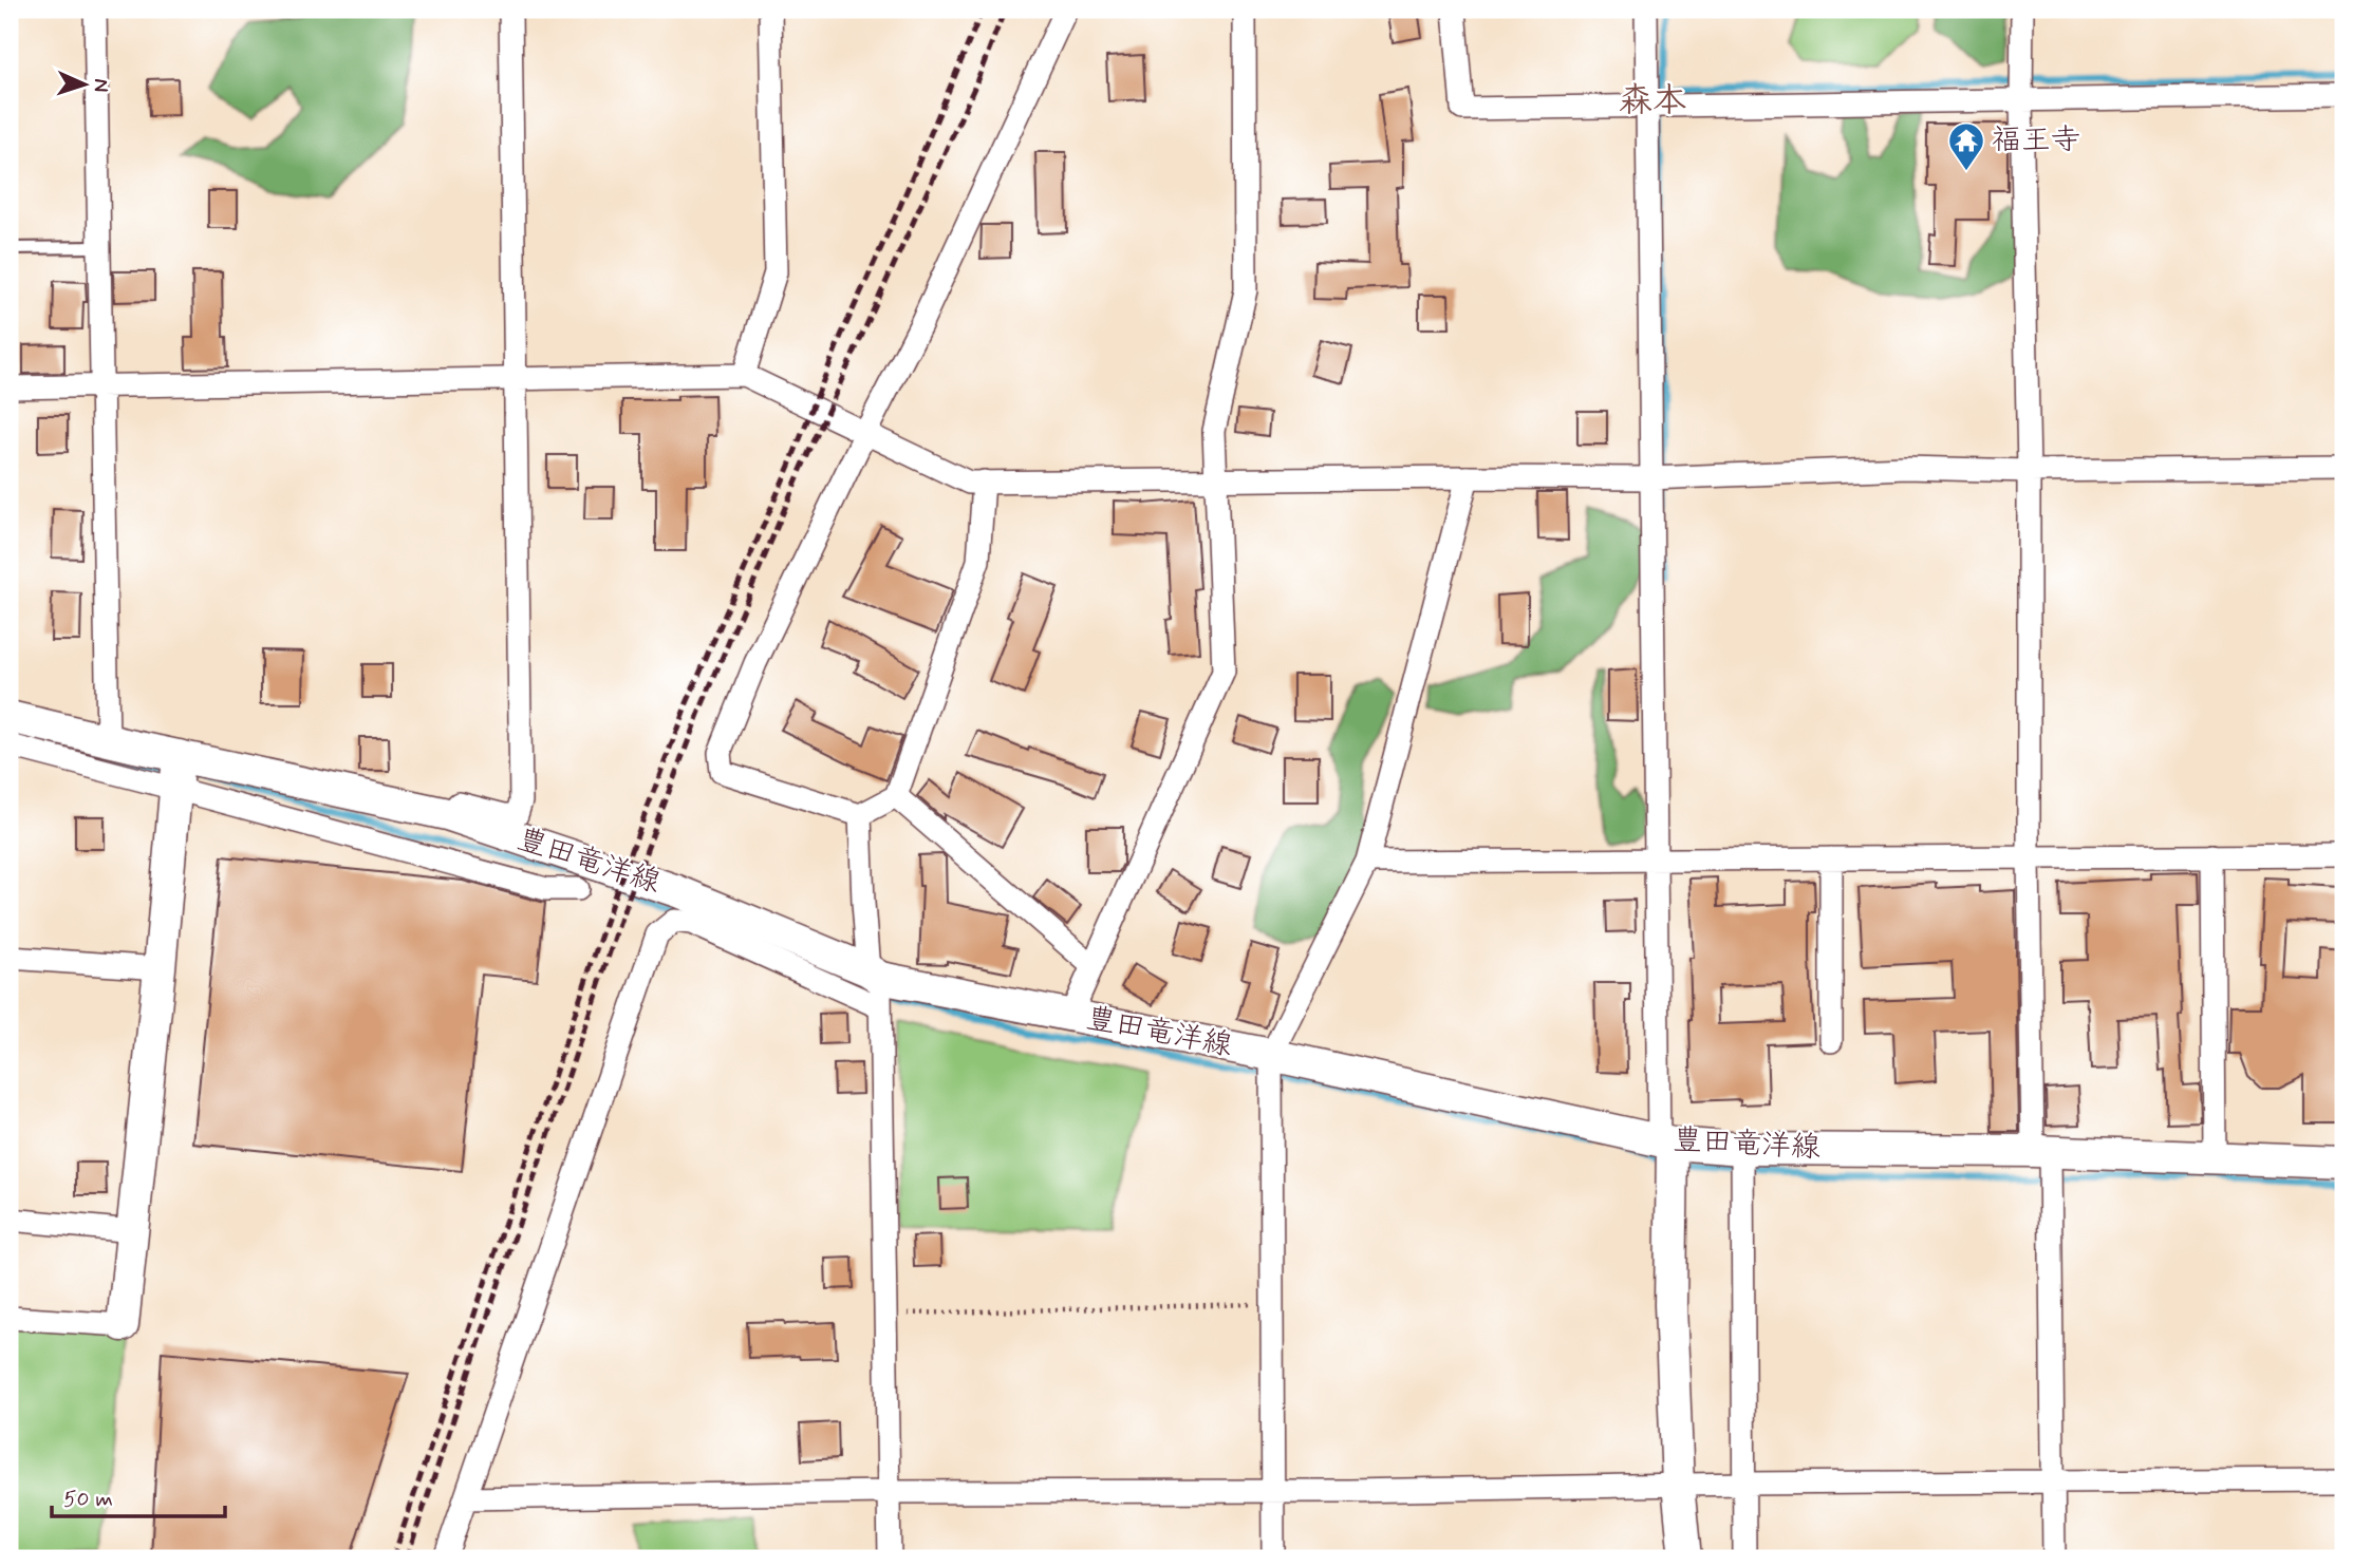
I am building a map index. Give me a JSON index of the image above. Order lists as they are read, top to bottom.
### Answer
{
  "streets": {
    "main road": ["豊田竜洋線"]
  },
  "districts": ["森本"],
  "places": {
    "temple": ["福王寺"]
  },
  "scale_bar": "50 m",
  "north": "right"
}
